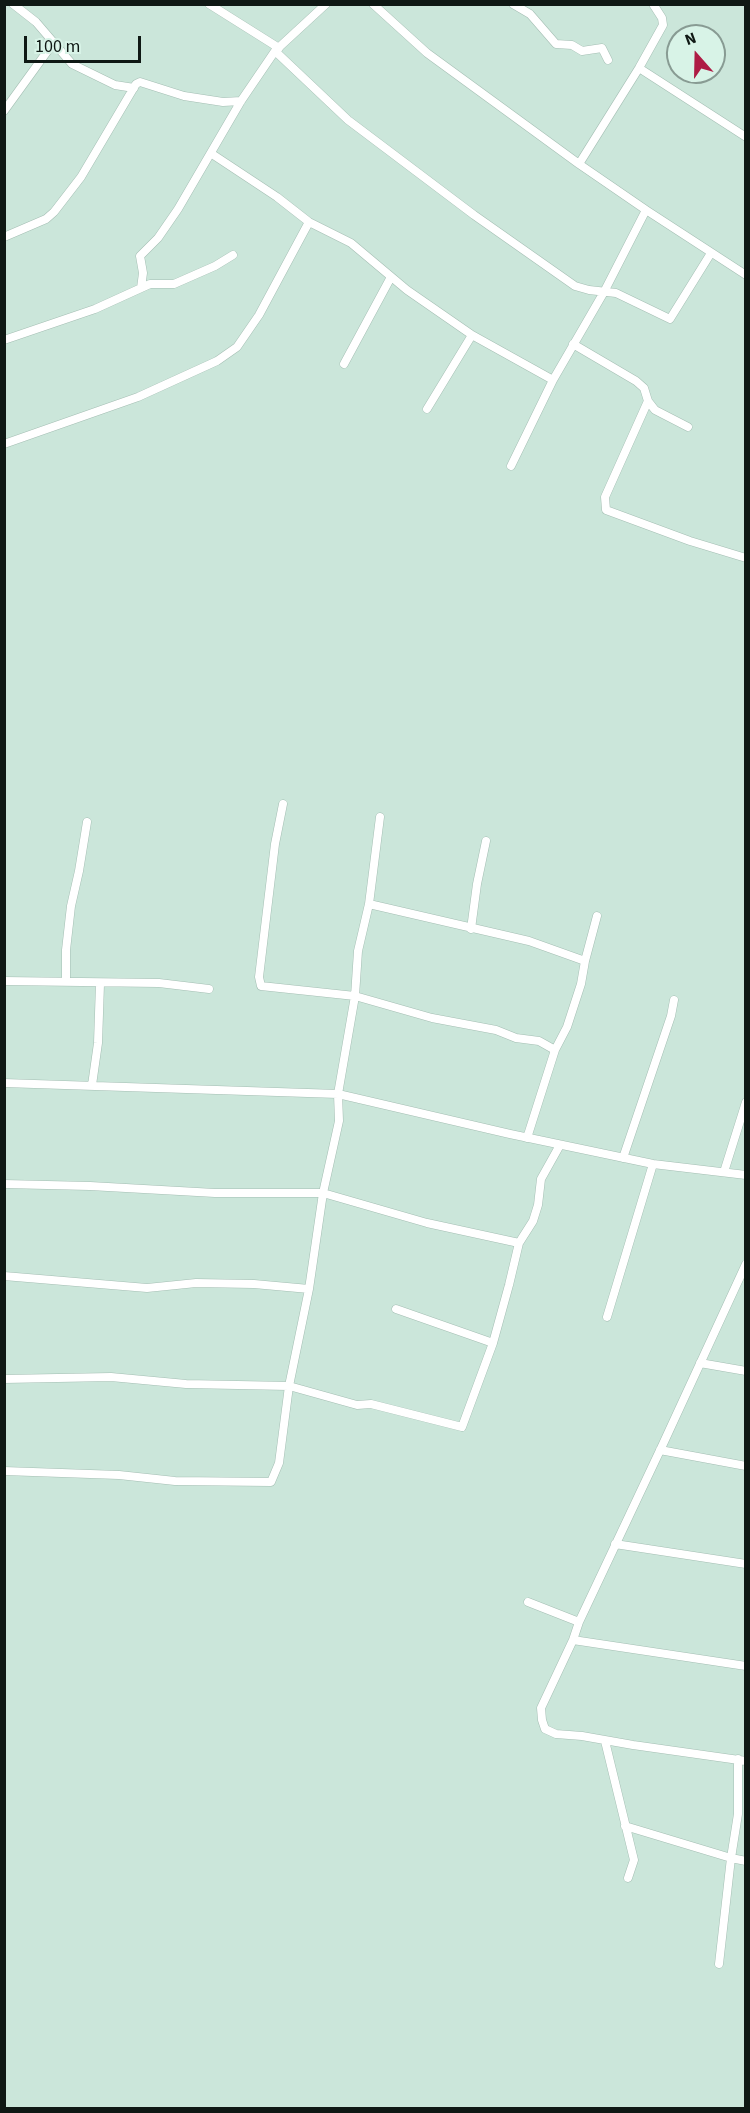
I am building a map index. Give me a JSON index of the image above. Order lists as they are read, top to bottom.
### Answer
{
  "scale_bar": "100 m",
  "north": "top"
}
